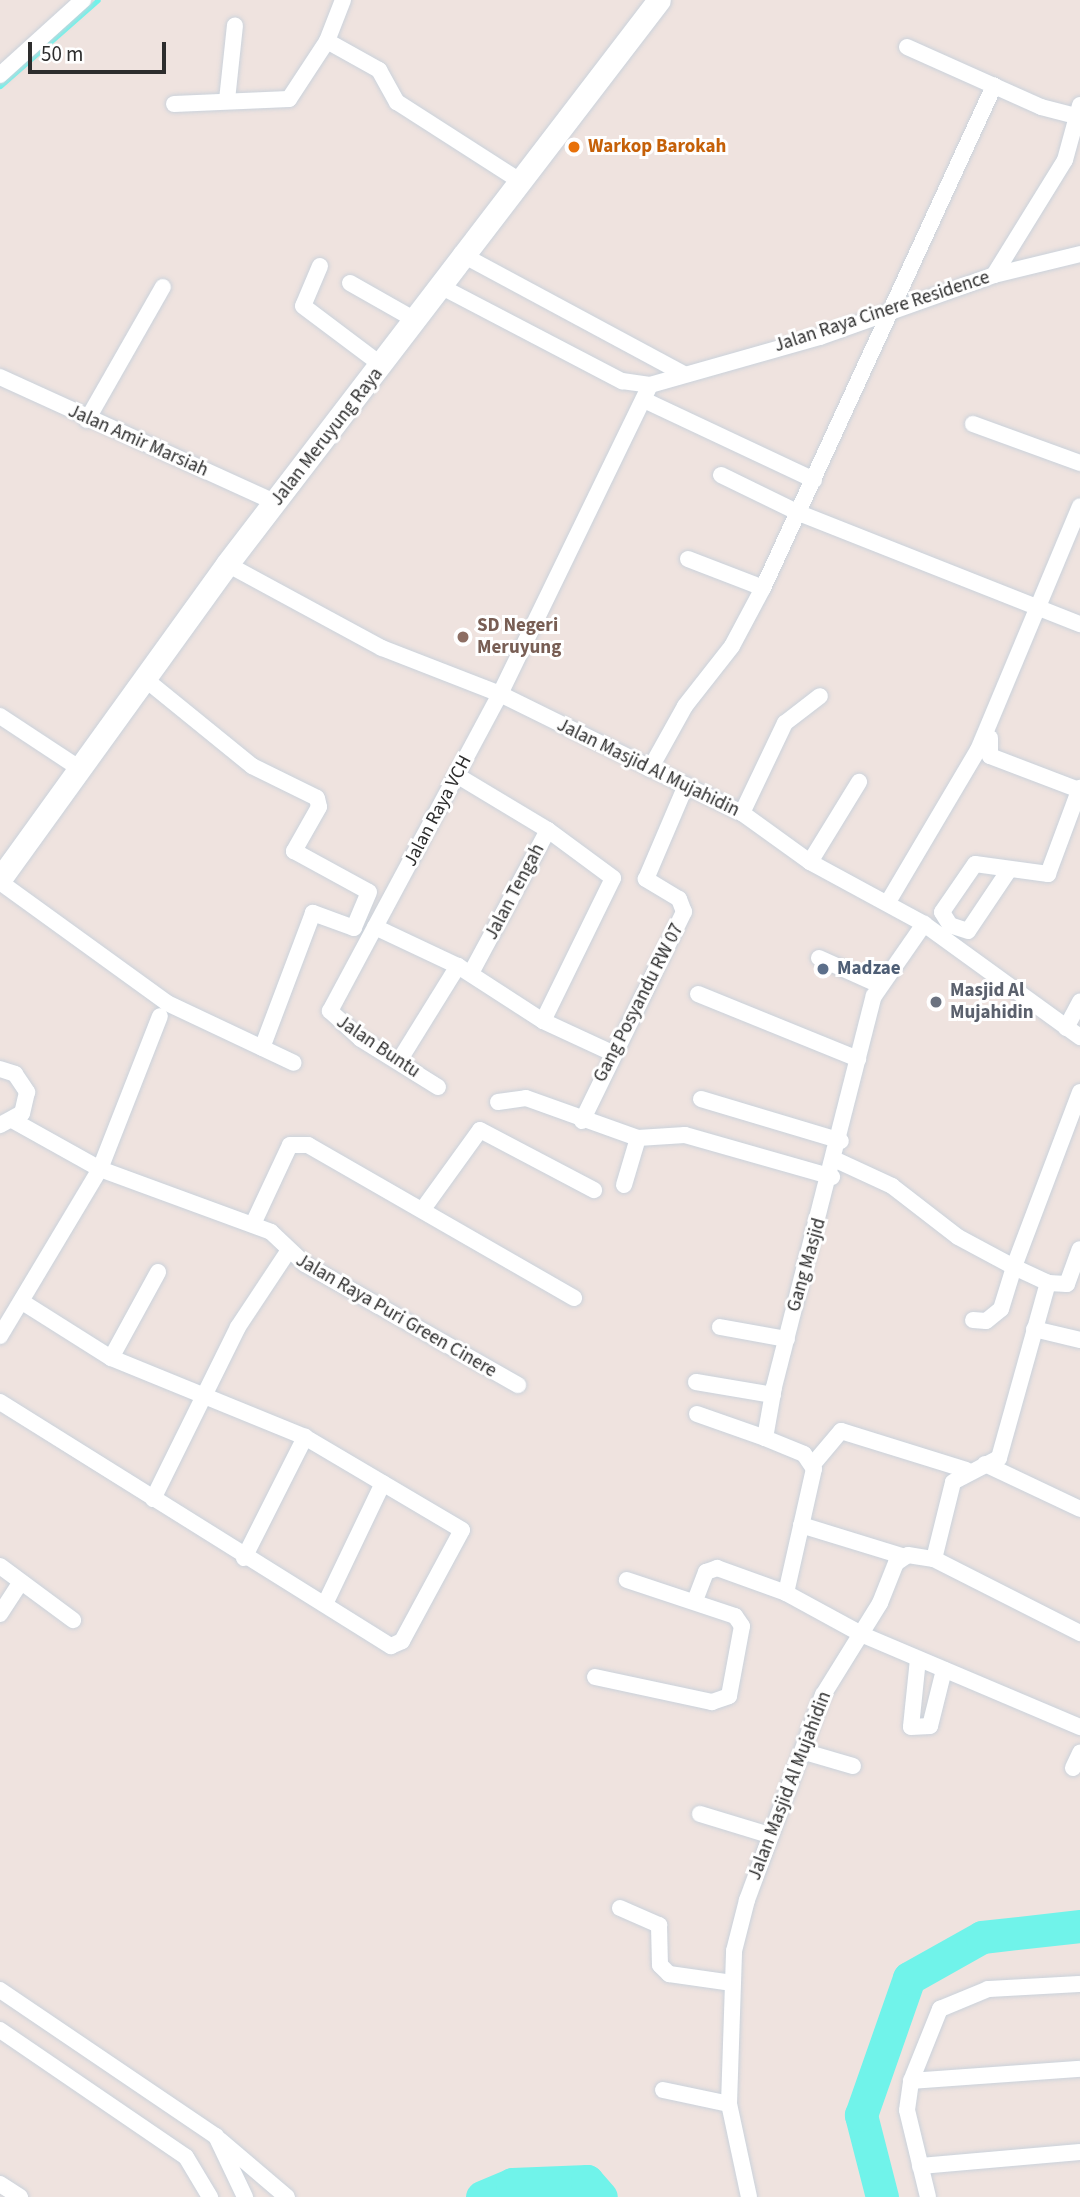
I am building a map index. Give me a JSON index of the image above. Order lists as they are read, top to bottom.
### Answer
{
  "streets": {
    "main road": ["Jalan Meruyung Raya"],
    "street": [
      "Jalan Raya Cinere Residence",
      "Jalan Amir Marsiah",
      "Jalan Masjid Al Mujahidin",
      "Jalan Raya VCH",
      "Jalan Tengah",
      "Gang Posyandu RW 07",
      "Jalan Buntu",
      "Gang Masjid",
      "Jalan Raya Puri Green Cinere"
    ]
  },
  "crossings": [
    ["Jalan Raya Cinere Residence", "Jalan Raya VCH"],
    ["Jalan Meruyung Raya", "Jalan Amir Marsiah"],
    ["Jalan Meruyung Raya", "Jalan Masjid Al Mujahidin"],
    ["Jalan Masjid Al Mujahidin", "Jalan Raya VCH"],
    ["Jalan Masjid Al Mujahidin", "Gang Posyandu RW 07"],
    ["Jalan Masjid Al Mujahidin", "Gang Masjid"],
    ["Jalan Raya VCH", "Jalan Tengah"],
    ["Jalan Raya VCH", "Jalan Buntu"],
    ["Jalan Tengah", "Jalan Buntu"]
  ],
  "places": [
    "Warkop Barokah",
    "SD Negeri Meruyung",
    "Madzae",
    "Masjid Al Mujahidin"
  ],
  "scale_bar": "50 m"
}
